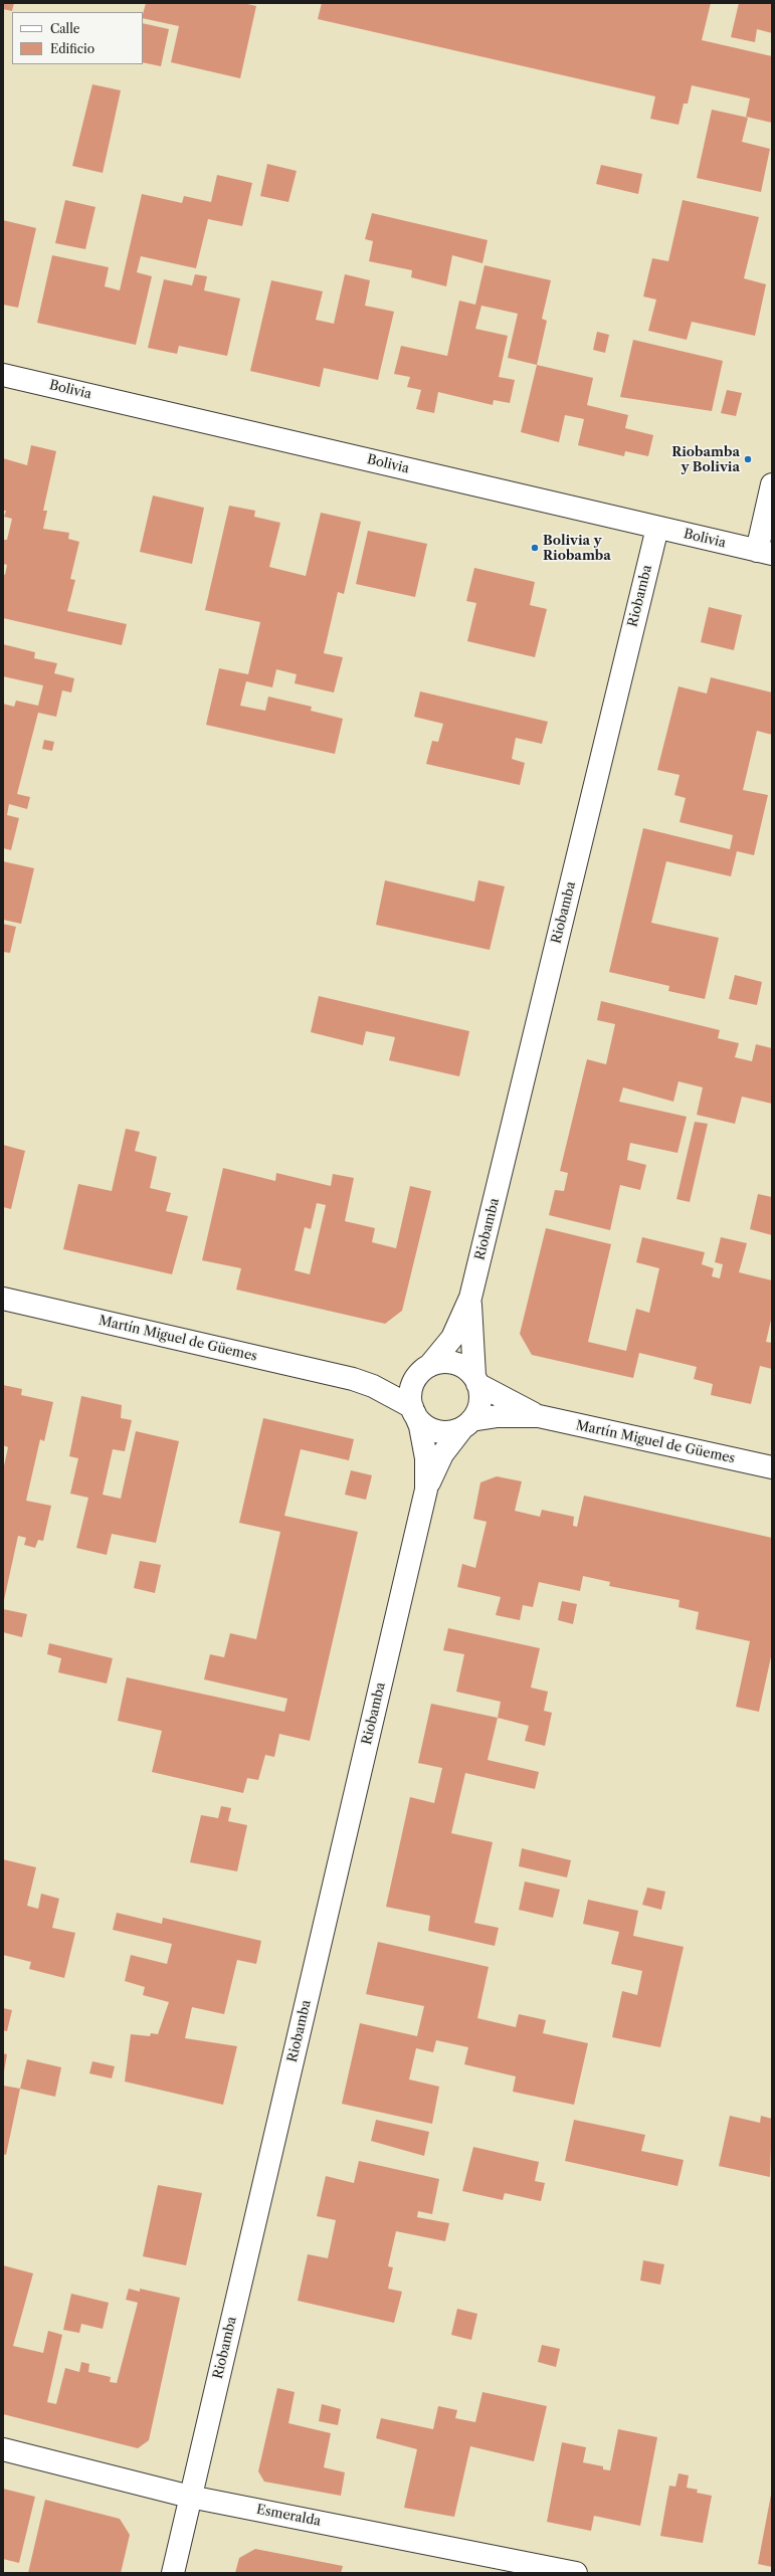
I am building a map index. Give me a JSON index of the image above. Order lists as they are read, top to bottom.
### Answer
{
  "streets": {
    "street": [
      "Bolivia",
      "Riobamba",
      "Martín Miguel de Güemes",
      "Esmeralda"
    ]
  },
  "crossings": [
    ["Bolivia", "Riobamba"],
    ["Riobamba", "Martín Miguel de Güemes"],
    ["Riobamba", "Esmeralda"]
  ],
  "places": ["Riobamba y Bolivia", "Bolivia y Riobamba"],
  "legend": ["Calle", "Edificio"]
}
